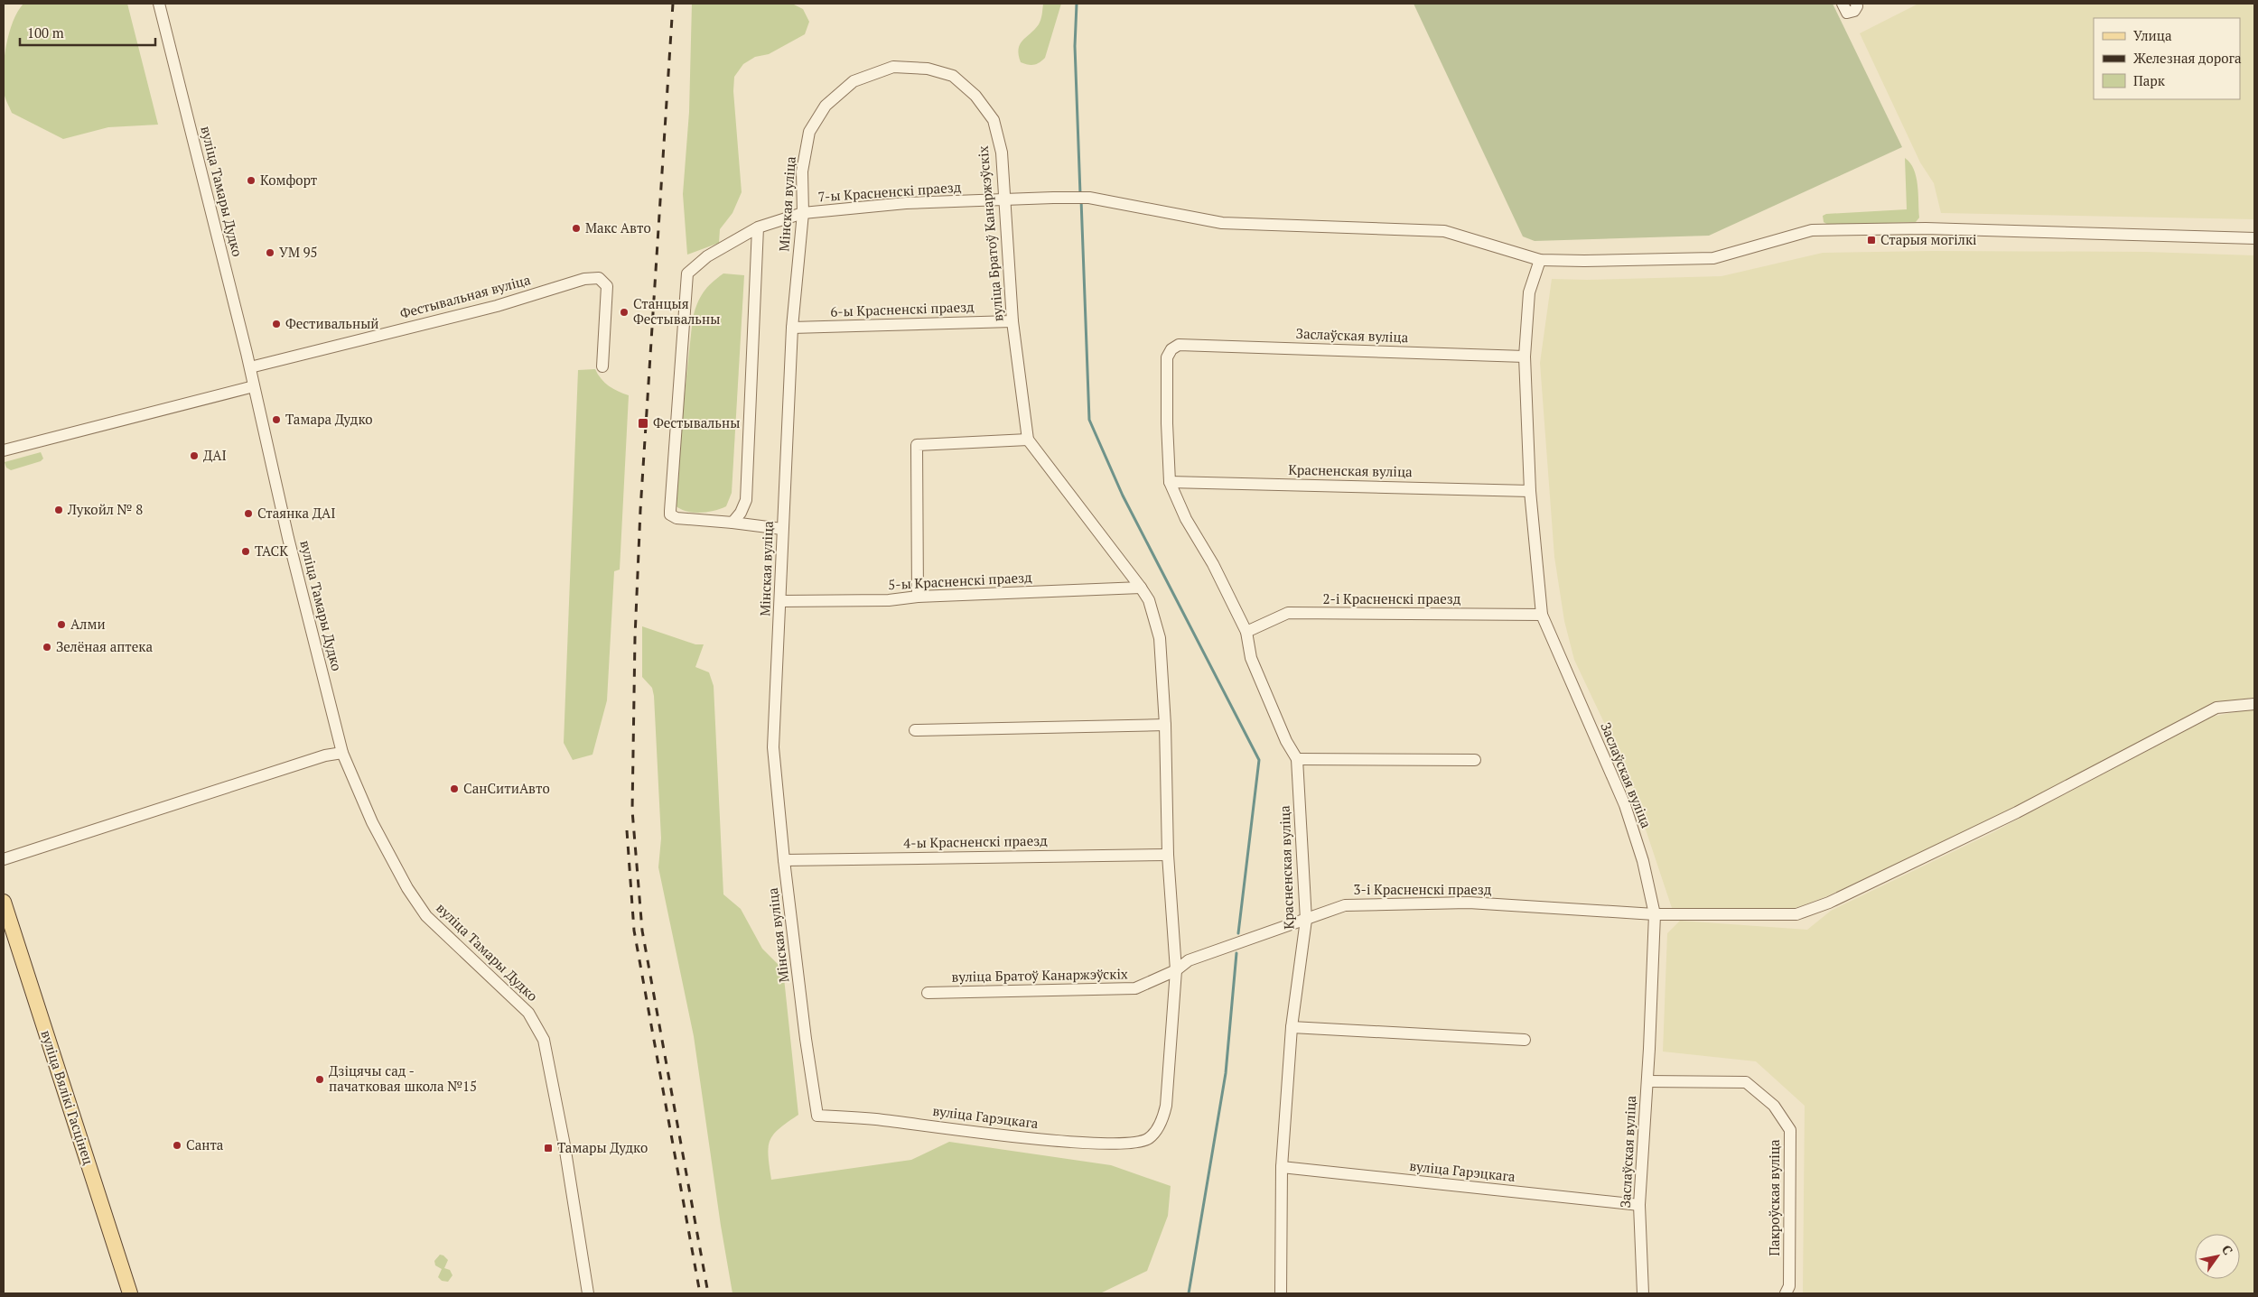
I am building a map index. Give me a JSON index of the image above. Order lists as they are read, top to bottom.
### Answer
{
  "streets": {
    "main road": ["вуліца Вялікі Гасцінец"],
    "street": [
      "вуліца Тамары Дудко",
      "7-ы Красненскі праезд",
      "Мінская вуліца",
      "вуліца Братоў Канаржэўскіх",
      "Фестывальная вуліца",
      "6-ы Красненскі праезд",
      "Заслаўская вуліца",
      "Красненская вуліца",
      "5-ы Красненскі праезд",
      "2-і Красненскі праезд",
      "4-ы Красненскі праезд",
      "3-і Красненскі праезд",
      "вуліца Гарэцкага",
      "Пакроўская вуліца"
    ]
  },
  "crossings": [
    ["вуліца Тамары Дудко", "Фестывальная вуліца"],
    ["7-ы Красненскі праезд", "Мінская вуліца"],
    ["7-ы Красненскі праезд", "вуліца Братоў Канаржэўскіх"],
    ["7-ы Красненскі праезд", "Заслаўская вуліца"],
    ["Мінская вуліца", "вуліца Братоў Канаржэўскіх"],
    ["Мінская вуліца", "6-ы Красненскі праезд"],
    ["Мінская вуліца", "5-ы Красненскі праезд"],
    ["Мінская вуліца", "4-ы Красненскі праезд"],
    ["Мінская вуліца", "вуліца Гарэцкага"],
    ["вуліца Братоў Канаржэўскіх", "6-ы Красненскі праезд"],
    ["вуліца Братоў Канаржэўскіх", "3-і Красненскі праезд"],
    ["вуліца Братоў Канаржэўскіх", "вуліца Гарэцкага"],
    ["Заслаўская вуліца", "Красненская вуліца"],
    ["Заслаўская вуліца", "2-і Красненскі праезд"],
    ["Заслаўская вуліца", "3-і Красненскі праезд"],
    ["Заслаўская вуліца", "вуліца Гарэцкага"],
    ["Заслаўская вуліца", "Пакроўская вуліца"],
    ["Красненская вуліца", "2-і Красненскі праезд"],
    ["Красненская вуліца", "3-і Красненскі праезд"],
    ["Красненская вуліца", "вуліца Гарэцкага"],
    ["3-і Красненскі праезд", "вуліца Гарэцкага"]
  ],
  "places": {
    "other": [
      "Комфорт",
      "Макс Авто",
      "УМ 95",
      "Станцыя Фестывальны",
      "Фестивальный",
      "Тамара Дудко",
      "ДАІ",
      "Лукойл № 8",
      "Стаянка ДАІ",
      "ТАСК",
      "Алми",
      "Зелёная аптека",
      "СанСитиАвто",
      "Дзіцячы сад - пачатковая школа №15",
      "Санта"
    ],
    "transit": ["Старыя могілкі", "Фестывальны", "Тамары Дудко"]
  },
  "legend": ["Улица", "Железная дорога", "Парк"],
  "scale_bar": "100 m",
  "north": "top right"
}
